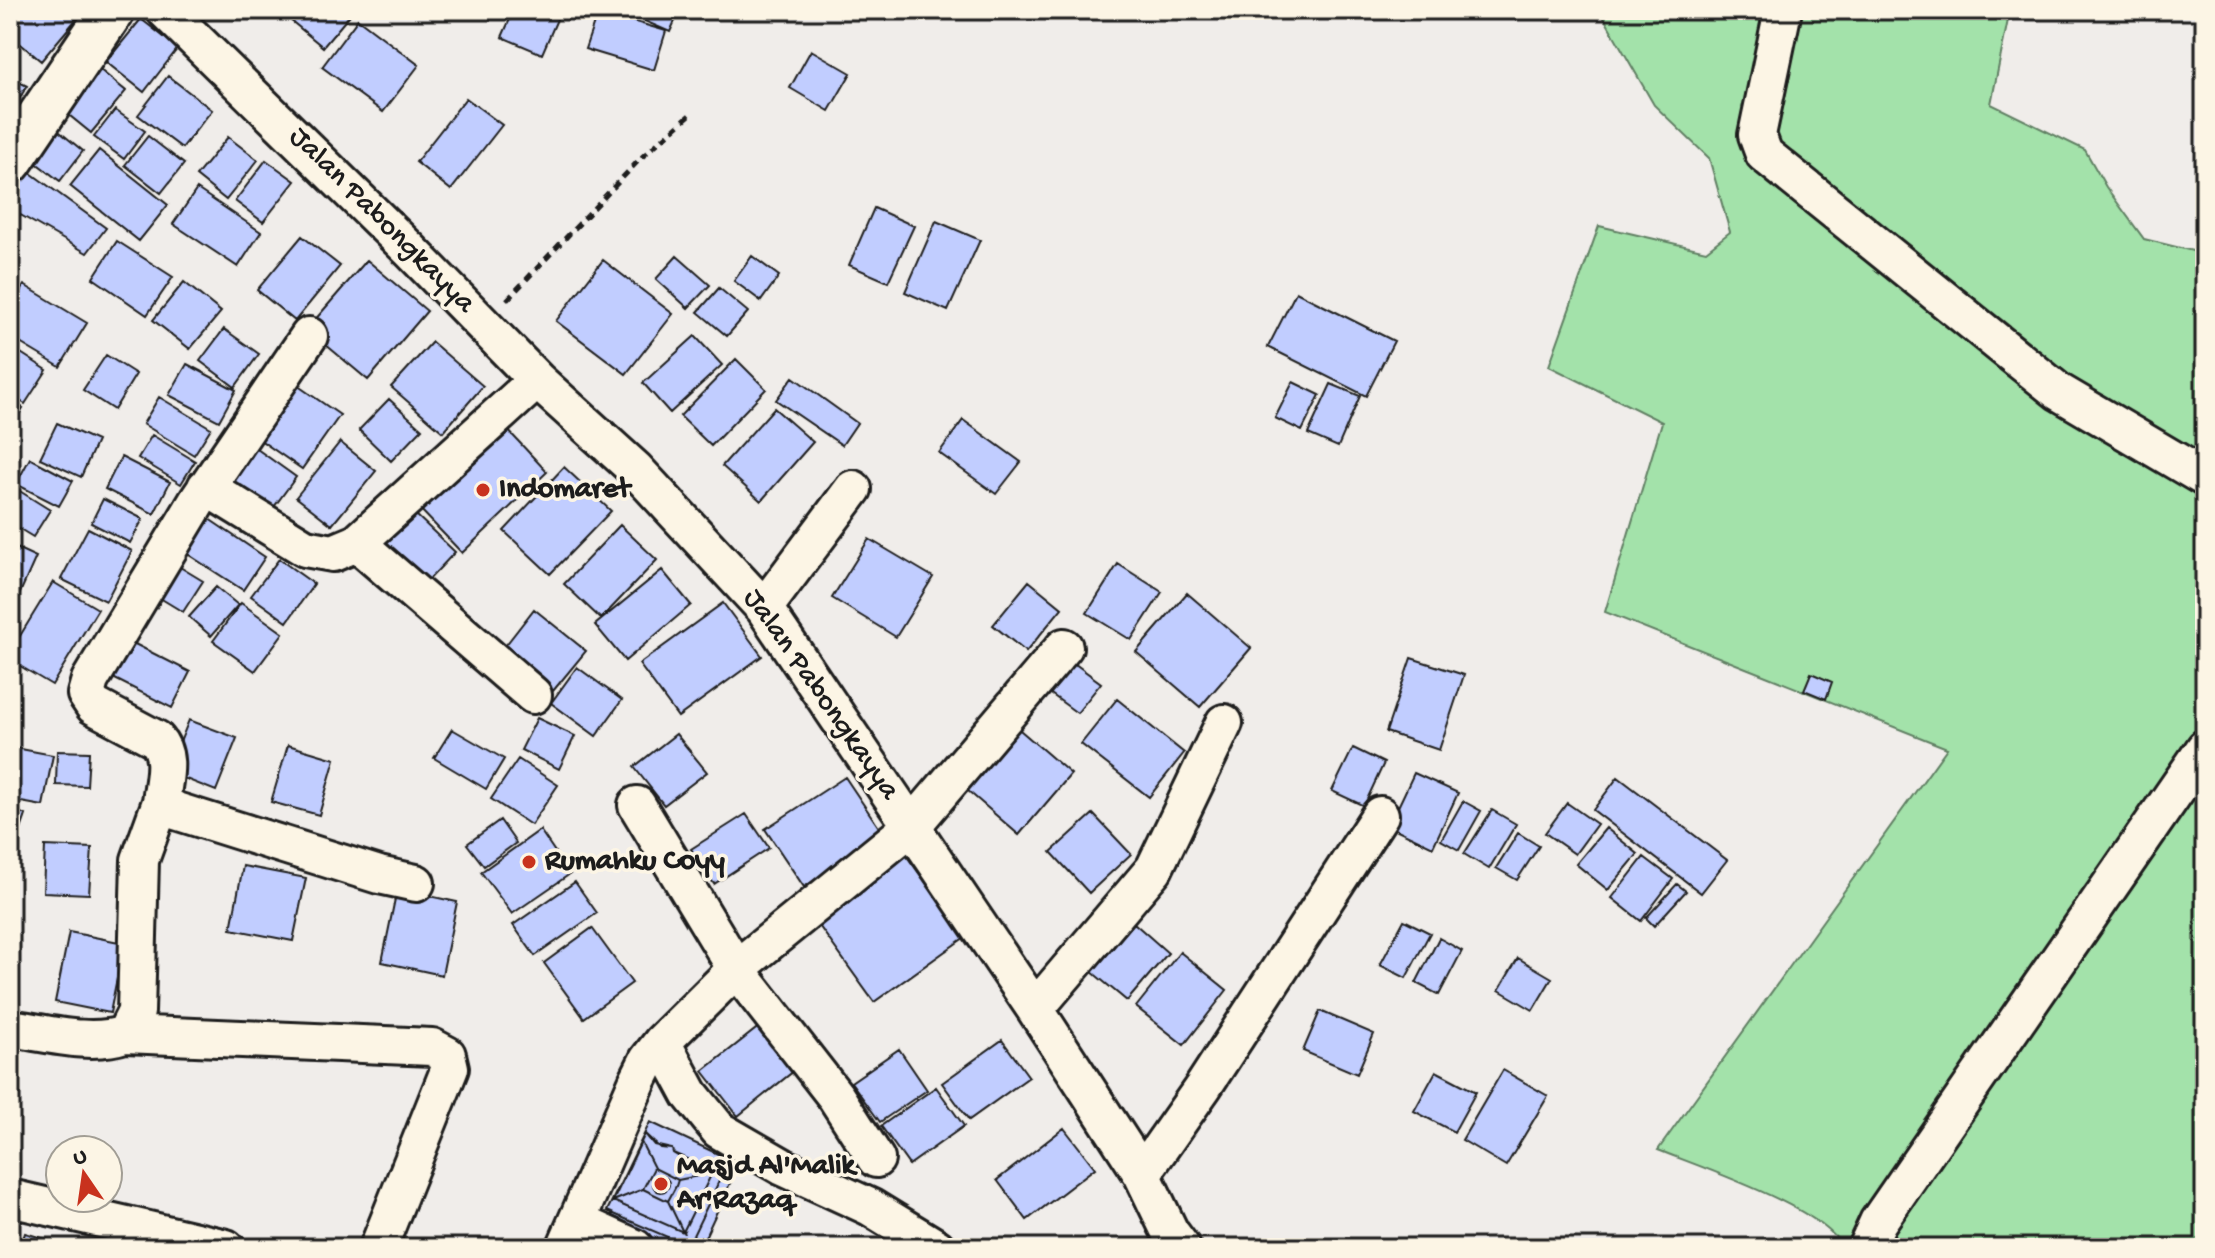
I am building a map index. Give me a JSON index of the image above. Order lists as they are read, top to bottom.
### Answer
{
  "streets": {
    "street": ["Jalan Pabongkayya"]
  },
  "places": ["Indomaret", "Rumahku Coyy", "Masjd Al'Malik Ar'Razaq"],
  "north": "top"
}
